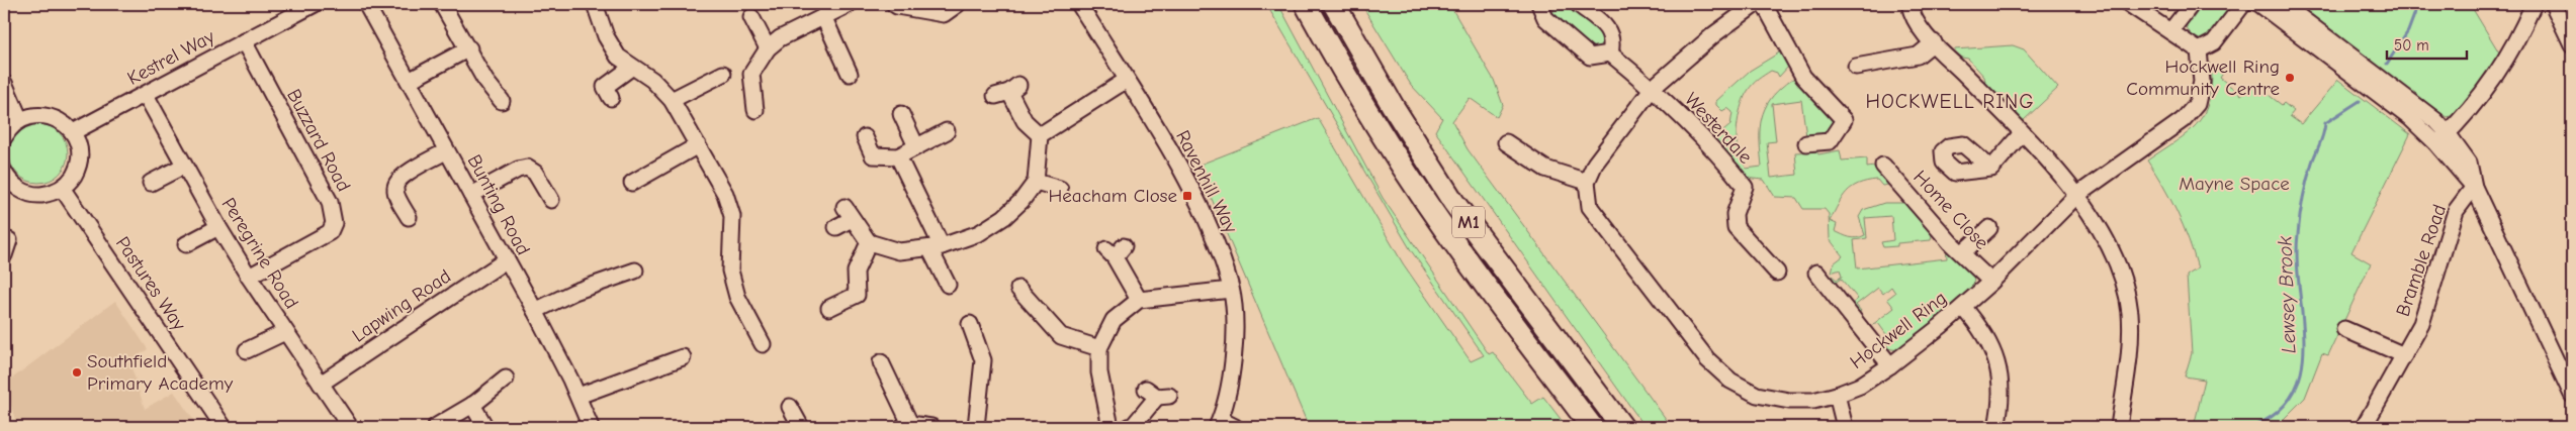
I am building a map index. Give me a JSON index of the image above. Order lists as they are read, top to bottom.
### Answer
{
  "streets": {
    "highway": ["M1"],
    "street": [
      "Kestrel Way",
      "Westerdale",
      "Buzzard Road",
      "Ravenhill Way",
      "Bunting Road",
      "Home Close",
      "Peregrine Road",
      "Bramble Road",
      "Pastures Way",
      "Lapwing Road",
      "Hockwell Ring"
    ]
  },
  "crossings": [
    ["Kestrel Way", "Buzzard Road"],
    ["Kestrel Way", "Peregrine Road"],
    ["Buzzard Road", "Peregrine Road"],
    ["Bunting Road", "Lapwing Road"],
    ["Home Close", "Hockwell Ring"],
    ["Peregrine Road", "Lapwing Road"]
  ],
  "districts": ["HOCKWELL RING"],
  "water": ["Lewsey Brook"],
  "parks": ["Mayne Space"],
  "places": {
    "other": ["Hockwell Ring Community Centre", "Southfield Primary Academy"],
    "transit": ["Heacham Close"]
  },
  "scale_bar": "50 m"
}
